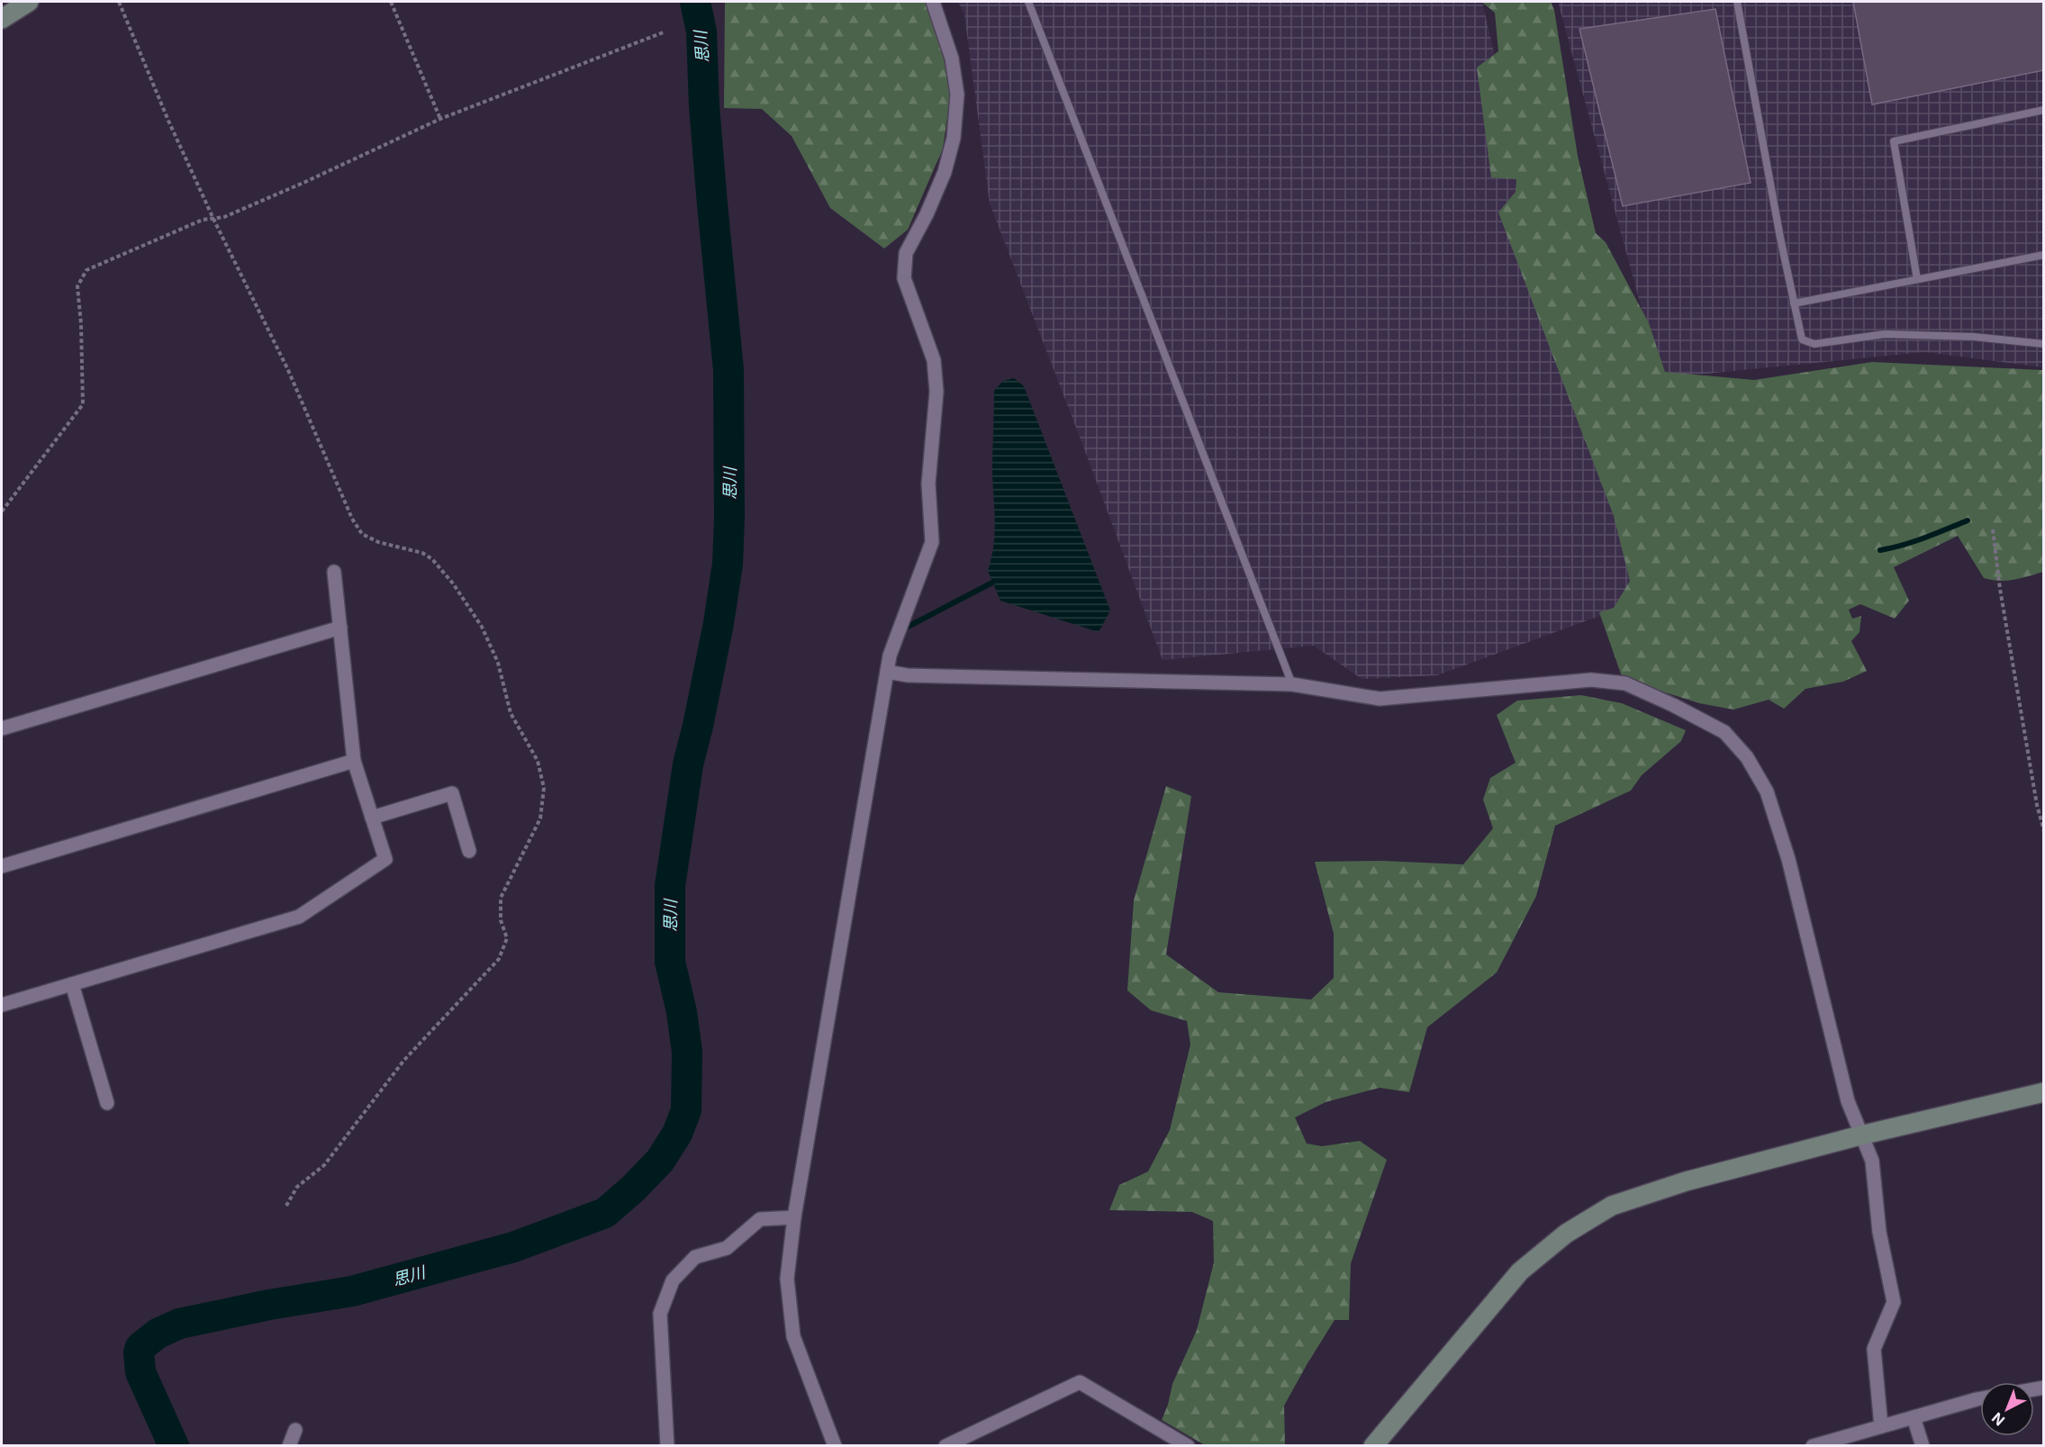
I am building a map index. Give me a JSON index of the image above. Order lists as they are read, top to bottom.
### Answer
{
  "water": ["思川"],
  "north": "bottom left"
}
